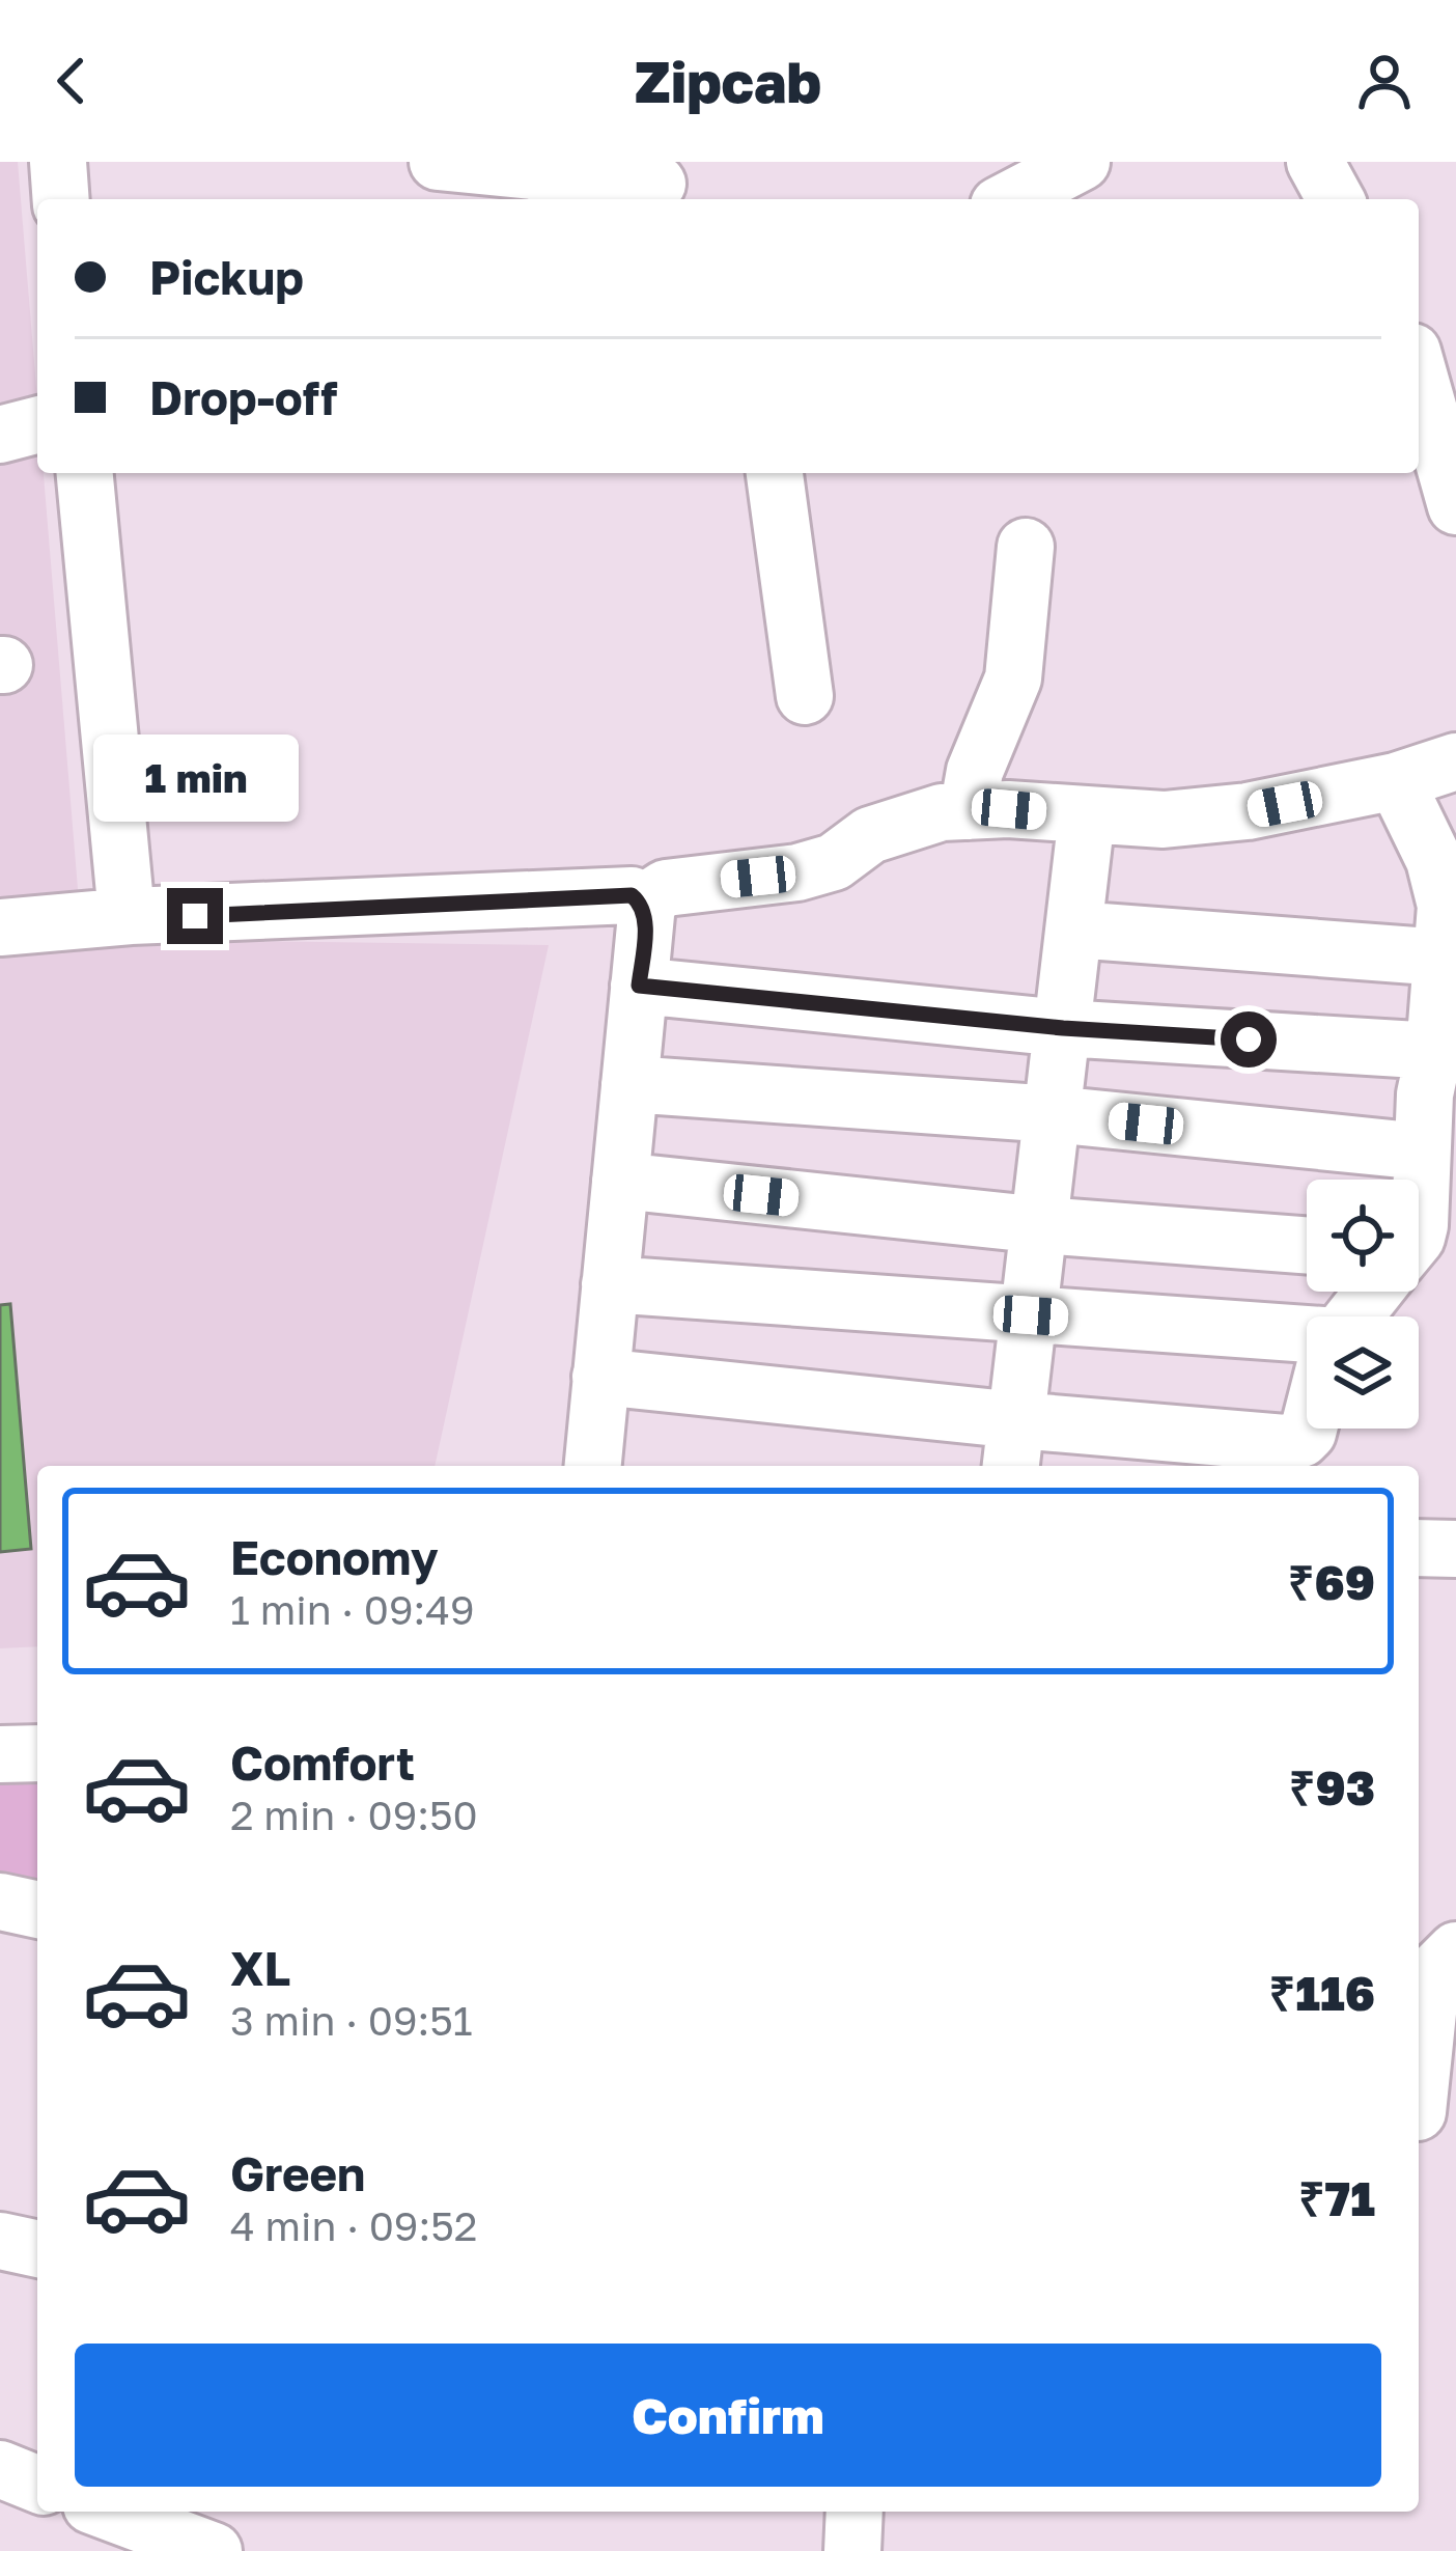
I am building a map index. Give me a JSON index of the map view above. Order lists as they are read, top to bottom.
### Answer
{
  "page": {
    "header": "Zipcab",
    "banner": ["Pickup", "Drop-off"],
    "bubble": "1 min",
    "list": [
      {
        "name": "Economy",
        "note": "1 min · 09:49",
        "value": "₹69"
      },
      {
        "name": "Comfort",
        "note": "2 min · 09:50",
        "value": "₹93"
      },
      {
        "name": "XL",
        "note": "3 min · 09:51",
        "value": "₹116"
      },
      {
        "name": "Green",
        "note": "4 min · 09:52",
        "value": "₹71"
      }
    ],
    "buttons": "Confirm"
  }
}
